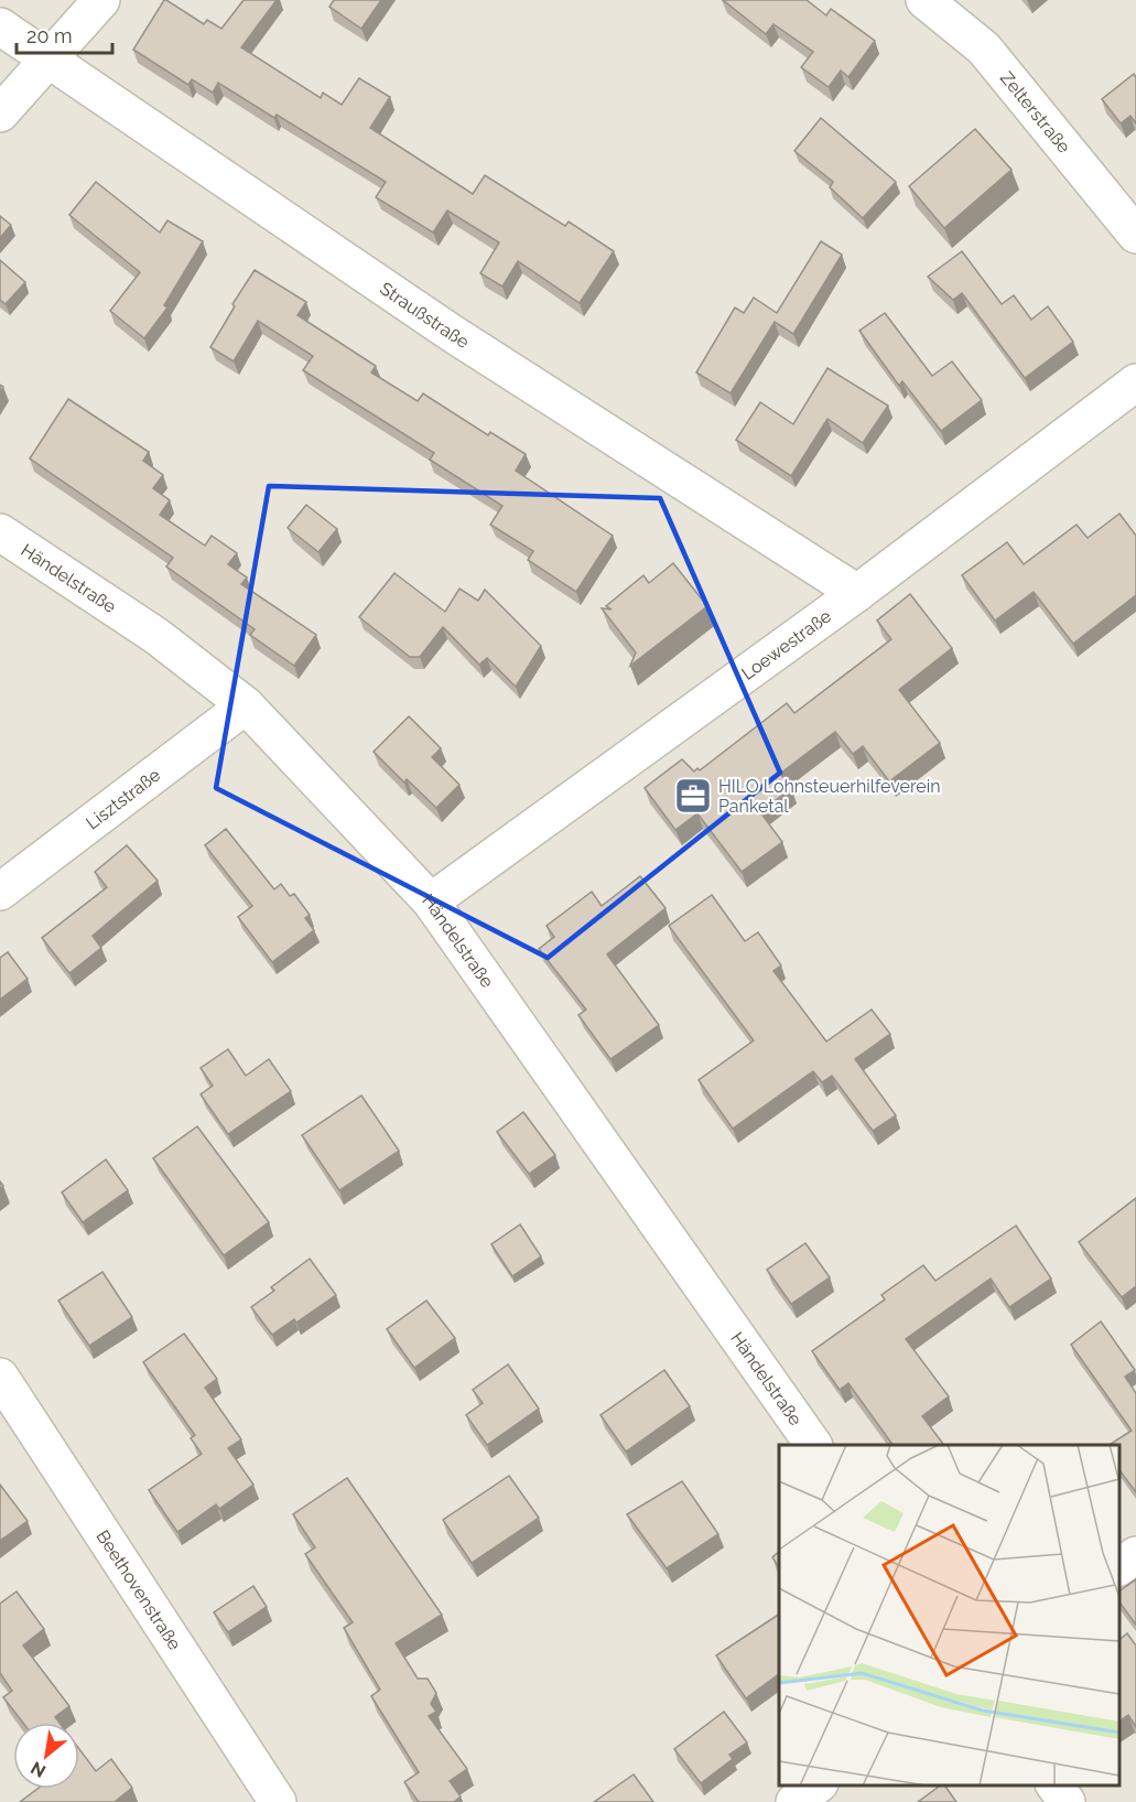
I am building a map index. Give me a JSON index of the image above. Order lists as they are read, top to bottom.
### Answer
{
  "streets": {
    "street": [
      "Zelterstraße",
      "Straußstraße",
      "Händelstraße",
      "Loewestraße",
      "Lisztstraße",
      "Beethovenstraße"
    ]
  },
  "crossings": [
    ["Straußstraße", "Loewestraße"],
    ["Händelstraße", "Loewestraße"],
    ["Händelstraße", "Lisztstraße"]
  ],
  "places": {
    "office": ["HILO Lohnsteuerhilfeverein Panketal"]
  },
  "scale_bar": "20 m",
  "north": "bottom left"
}
